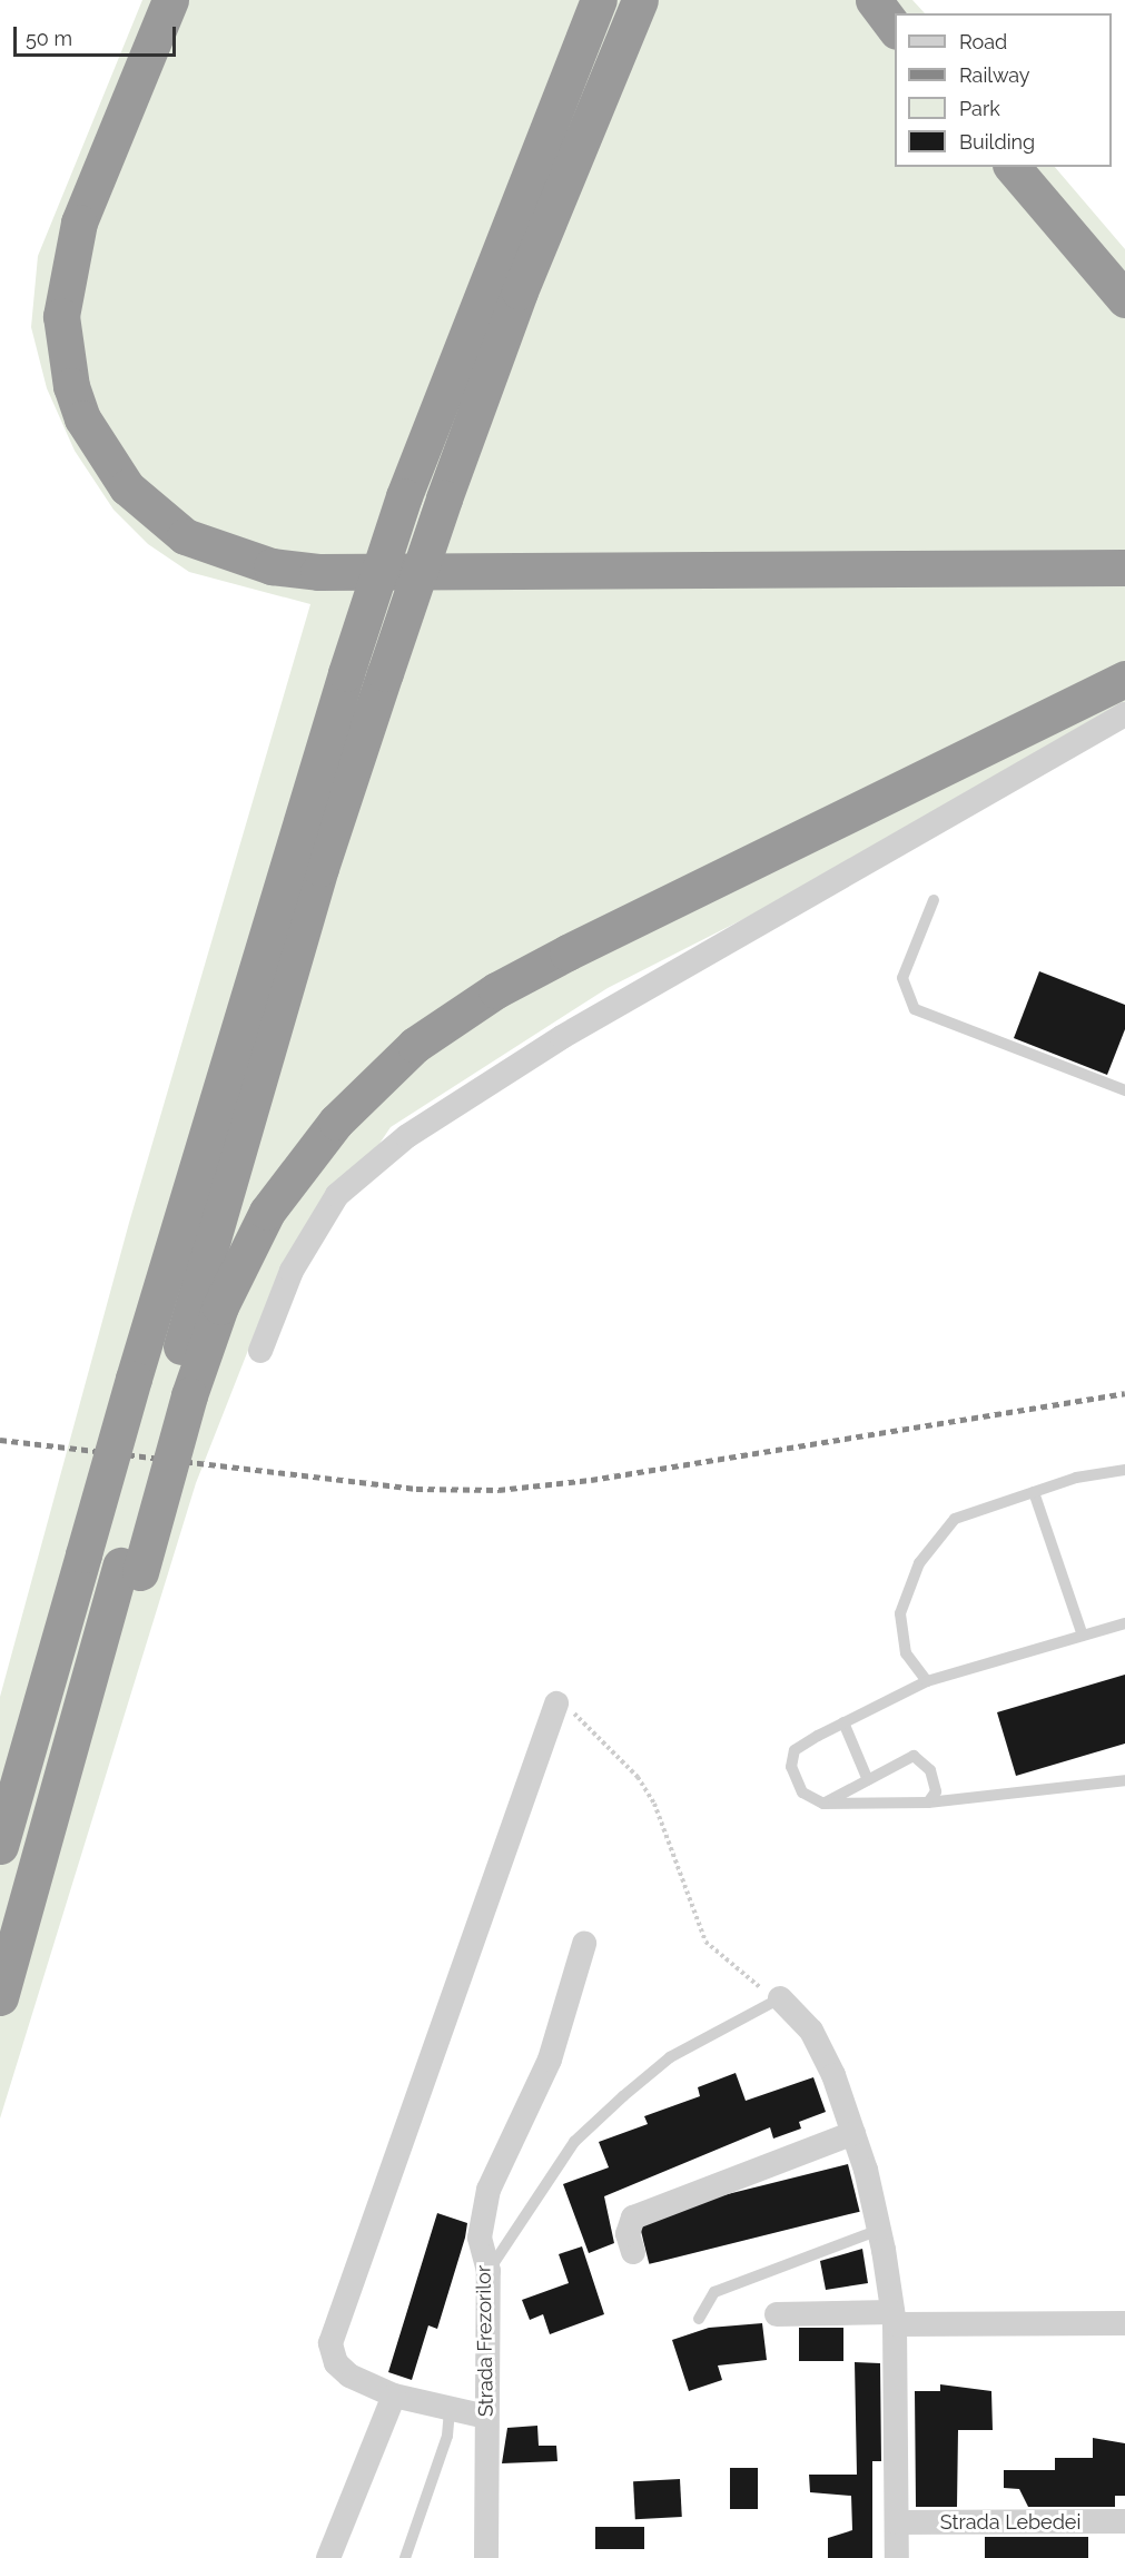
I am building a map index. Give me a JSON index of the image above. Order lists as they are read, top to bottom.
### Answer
{
  "streets": {
    "street": ["Strada Frezorilor", "Strada Lebedei"]
  },
  "legend": [
    "Road",
    "Railway",
    "Park",
    "Building"
  ],
  "scale_bar": "50 m"
}
